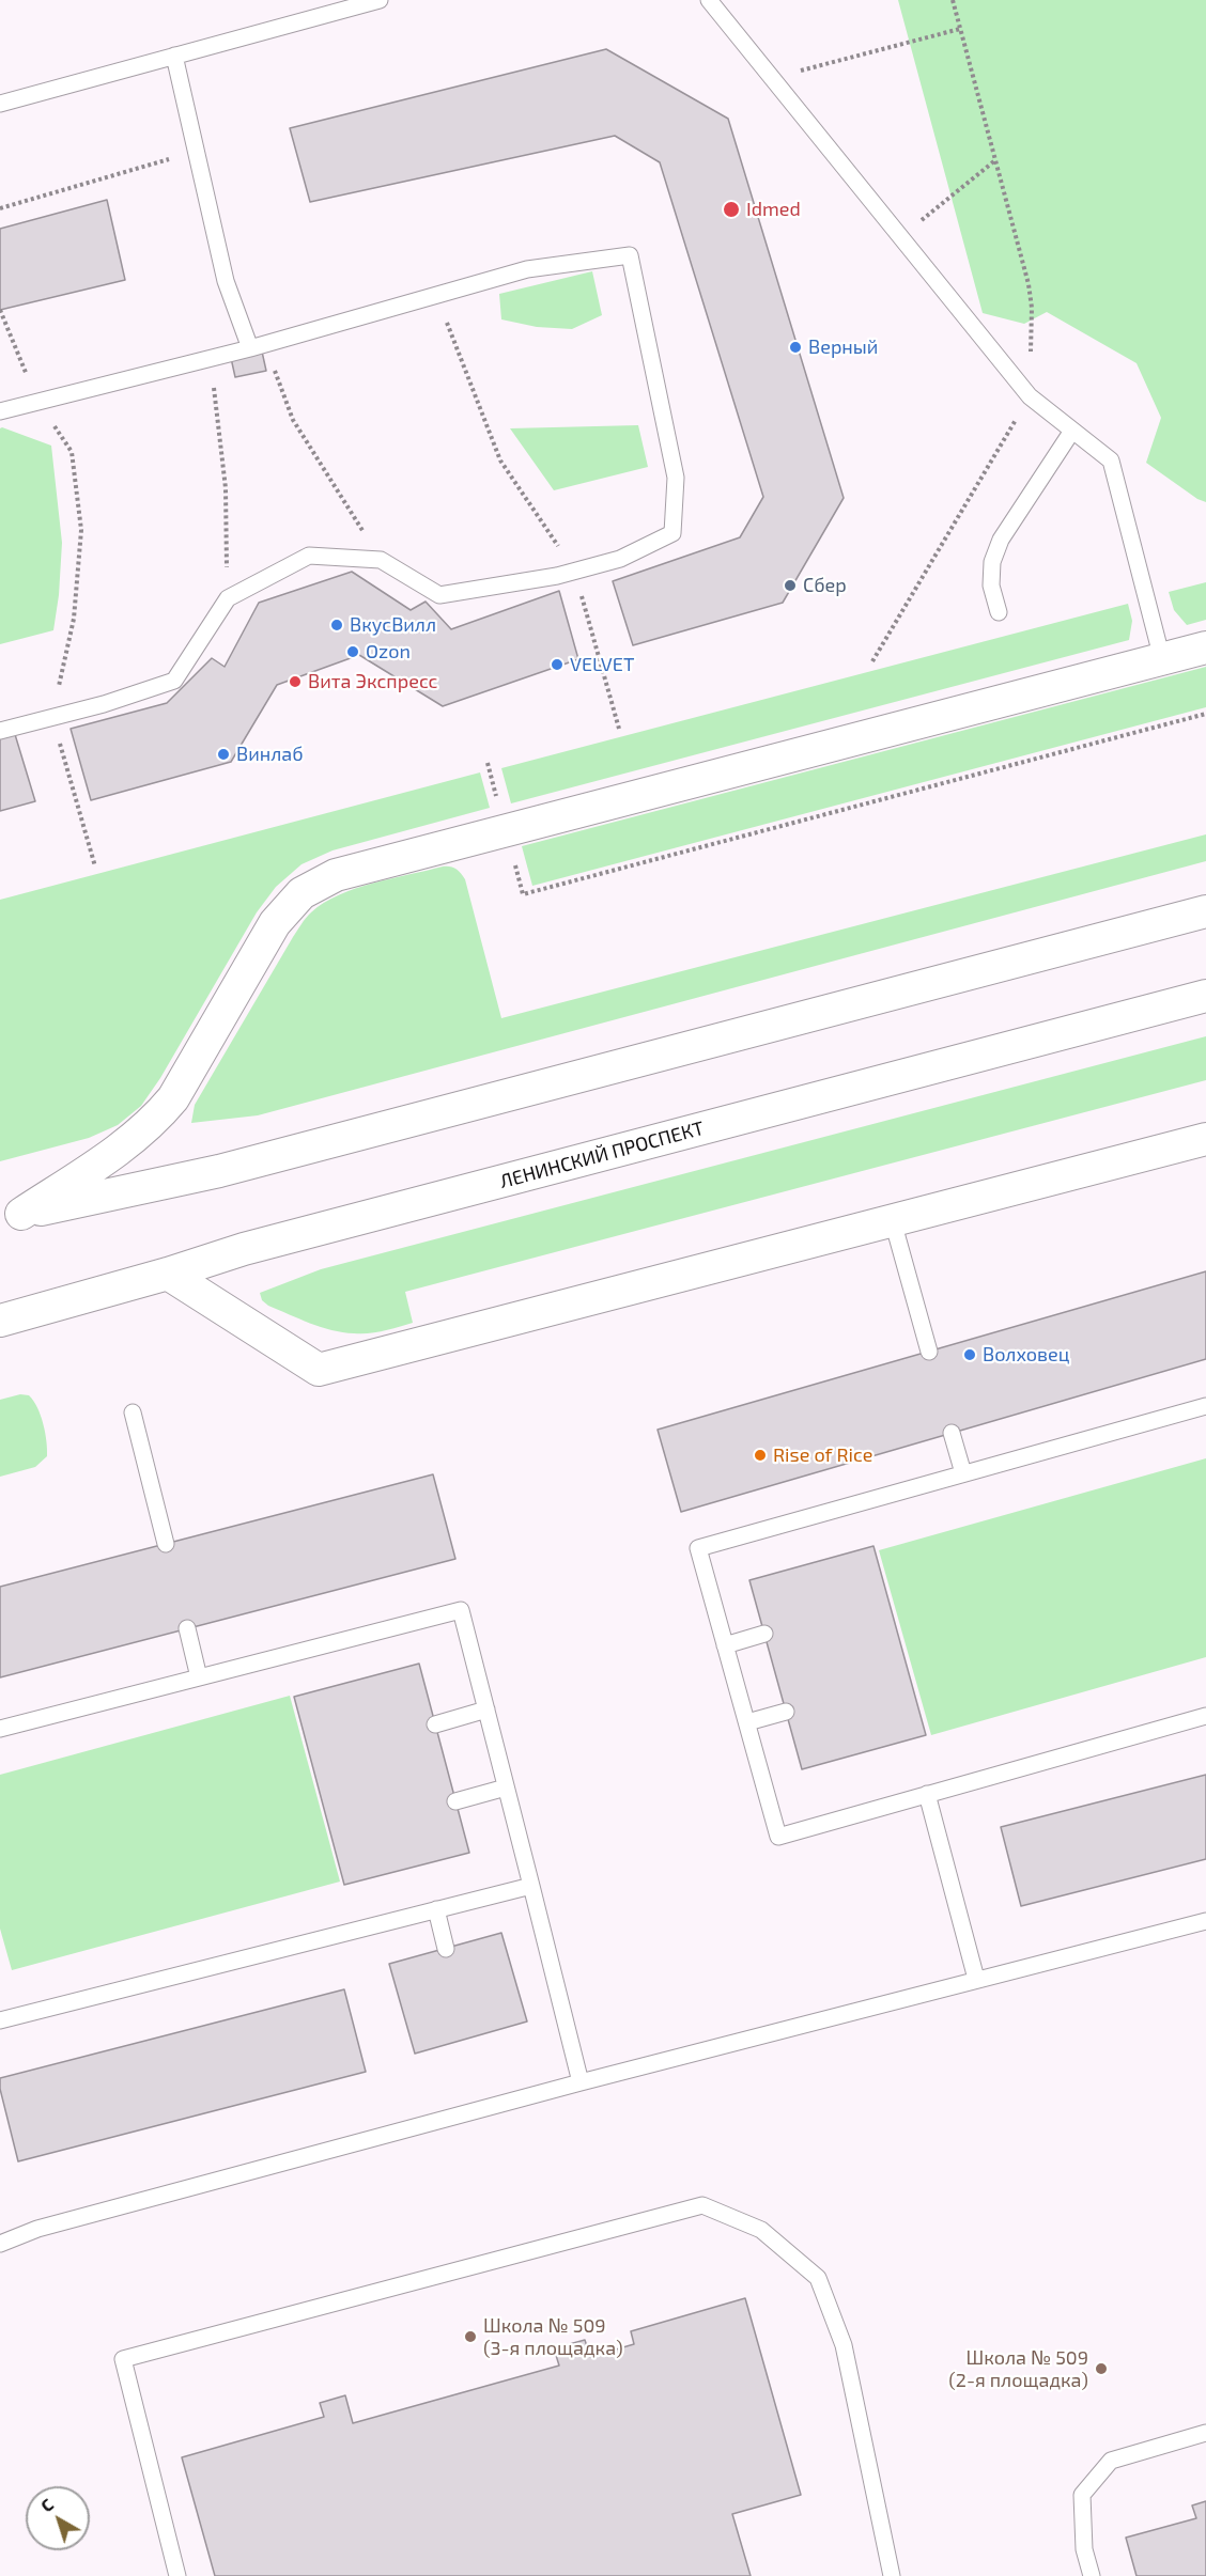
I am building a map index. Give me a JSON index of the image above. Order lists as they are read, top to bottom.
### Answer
{
  "streets": {
    "street": ["ЛЕНИНСКИЙ ПРОСПЕКТ"]
  },
  "places": [
    "Idmed",
    "Верный",
    "Сбер",
    "ВкусВилл",
    "Ozon",
    "VELVET",
    "Вита Экспресс",
    "Винлаб",
    "Волховец",
    "Rise of Rice",
    "Школа № 509 (3-я площадка)",
    "Школа № 509 (2-я площадка)"
  ],
  "north": "top left"
}
